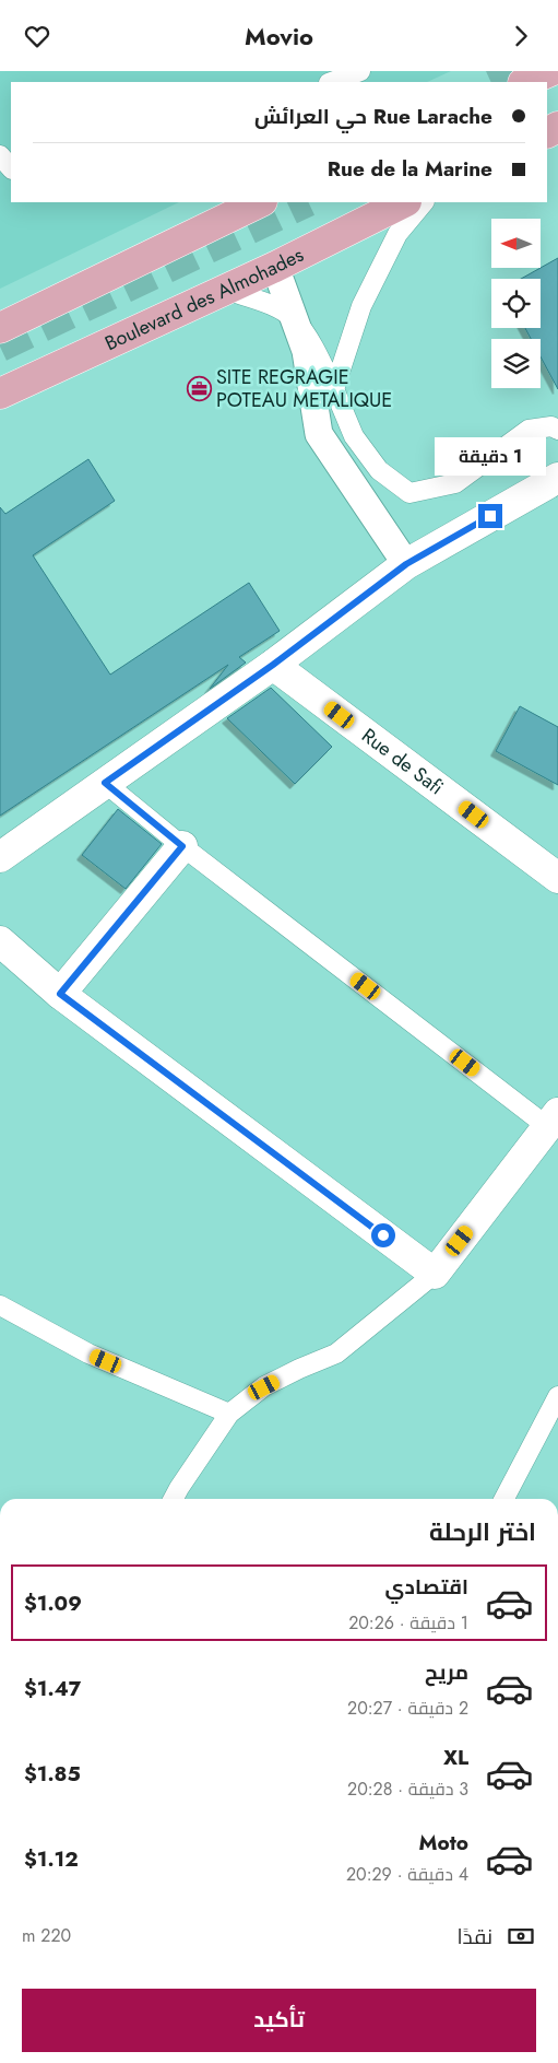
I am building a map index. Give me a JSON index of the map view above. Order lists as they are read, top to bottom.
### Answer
{
  "streets": {
    "main road": ["Boulevard des Almohades"],
    "street": ["Rue de Safi"]
  },
  "places": {
    "office": ["SITE REGRAGIE POTEAU METALIQUE"]
  },
  "north": "left",
  "page": {
    "header": "Movio",
    "banner": ["Rue Larache حي العرائش", "Rue de la Marine"],
    "bubble": "1 دقيقة",
    "heading": "اختر الرحلة",
    "list": [
      {
        "name": "اقتصادي",
        "note": "1 دقيقة · 20:26",
        "value": "$1.09"
      },
      {
        "name": "مريح",
        "note": "2 دقيقة · 20:27",
        "value": "$1.47"
      },
      {
        "name": "XL",
        "note": "3 دقيقة · 20:28",
        "value": "$1.85"
      },
      {
        "name": "Moto",
        "note": "4 دقيقة · 20:29",
        "value": "$1.12"
      }
    ],
    "pay": ["نقدًا", "220 m"],
    "buttons": "تأكيد"
  }
}
